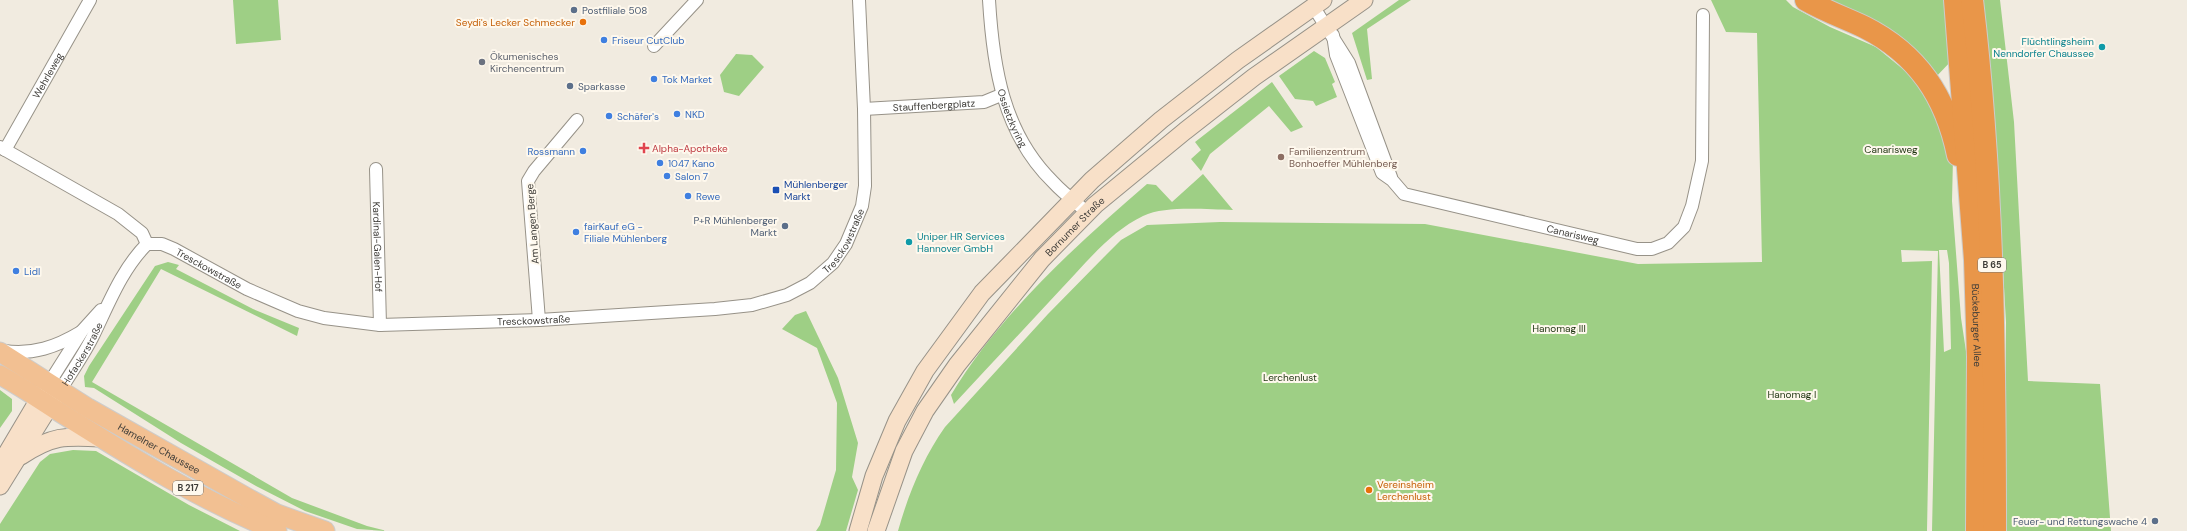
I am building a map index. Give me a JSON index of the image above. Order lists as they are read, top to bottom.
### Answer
{
  "streets": {
    "highway": ["B 65", "Bückeburger Allee"],
    "main road": [
      "Bornumer Straße",
      "Hofackerstraße",
      "Hamelner Chaussee",
      "B 217"
    ],
    "street": [
      "Wehrleweg",
      "Stauffenbergplatz",
      "Ossietzkyring",
      "Am Langen Berge",
      "Canarisweg",
      "Tresckowstraße",
      "Kardinal-Galen-Hof"
    ]
  },
  "crossings": [
    ["Stauffenbergplatz", "Ossietzkyring"],
    ["Stauffenbergplatz", "Tresckowstraße"],
    ["Ossietzkyring", "Bornumer Straße"],
    ["Am Langen Berge", "Tresckowstraße"],
    ["Bornumer Straße", "Canarisweg"],
    ["Tresckowstraße", "Kardinal-Galen-Hof"],
    ["Tresckowstraße", "Hofackerstraße"],
    ["Hofackerstraße", "Hamelner Chaussee"]
  ],
  "parks": [
    "Canarisweg",
    "Hanomag III",
    "Lerchenlust",
    "Hanomag I"
  ],
  "places": {
    "other": [
      "Postfiliale 508",
      "Seydi's Lecker Schmecker",
      "Friseur CutClub",
      "Flüchtlingsheim Nenndorfer Chaussee",
      "Ökumenisches Kirchencentrum",
      "Tok Market",
      "Sparkasse",
      "NKD",
      "Schäfer's",
      "Rossmann",
      "Familienzentrum Bonhoeffer Mühlenberg",
      "1047 Kano",
      "Salon 7",
      "Rewe",
      "P+R Mühlenberger Markt",
      "fairKauf eG - Filiale Mühlenberg",
      "Uniper HR Services Hannover GmbH",
      "Lidl",
      "Vereinsheim Lerchenlust",
      "Feuer- und Rettungswache 4"
    ],
    "health": ["Alpha-Apotheke"],
    "transit": ["Mühlenberger Markt"]
  }
}
